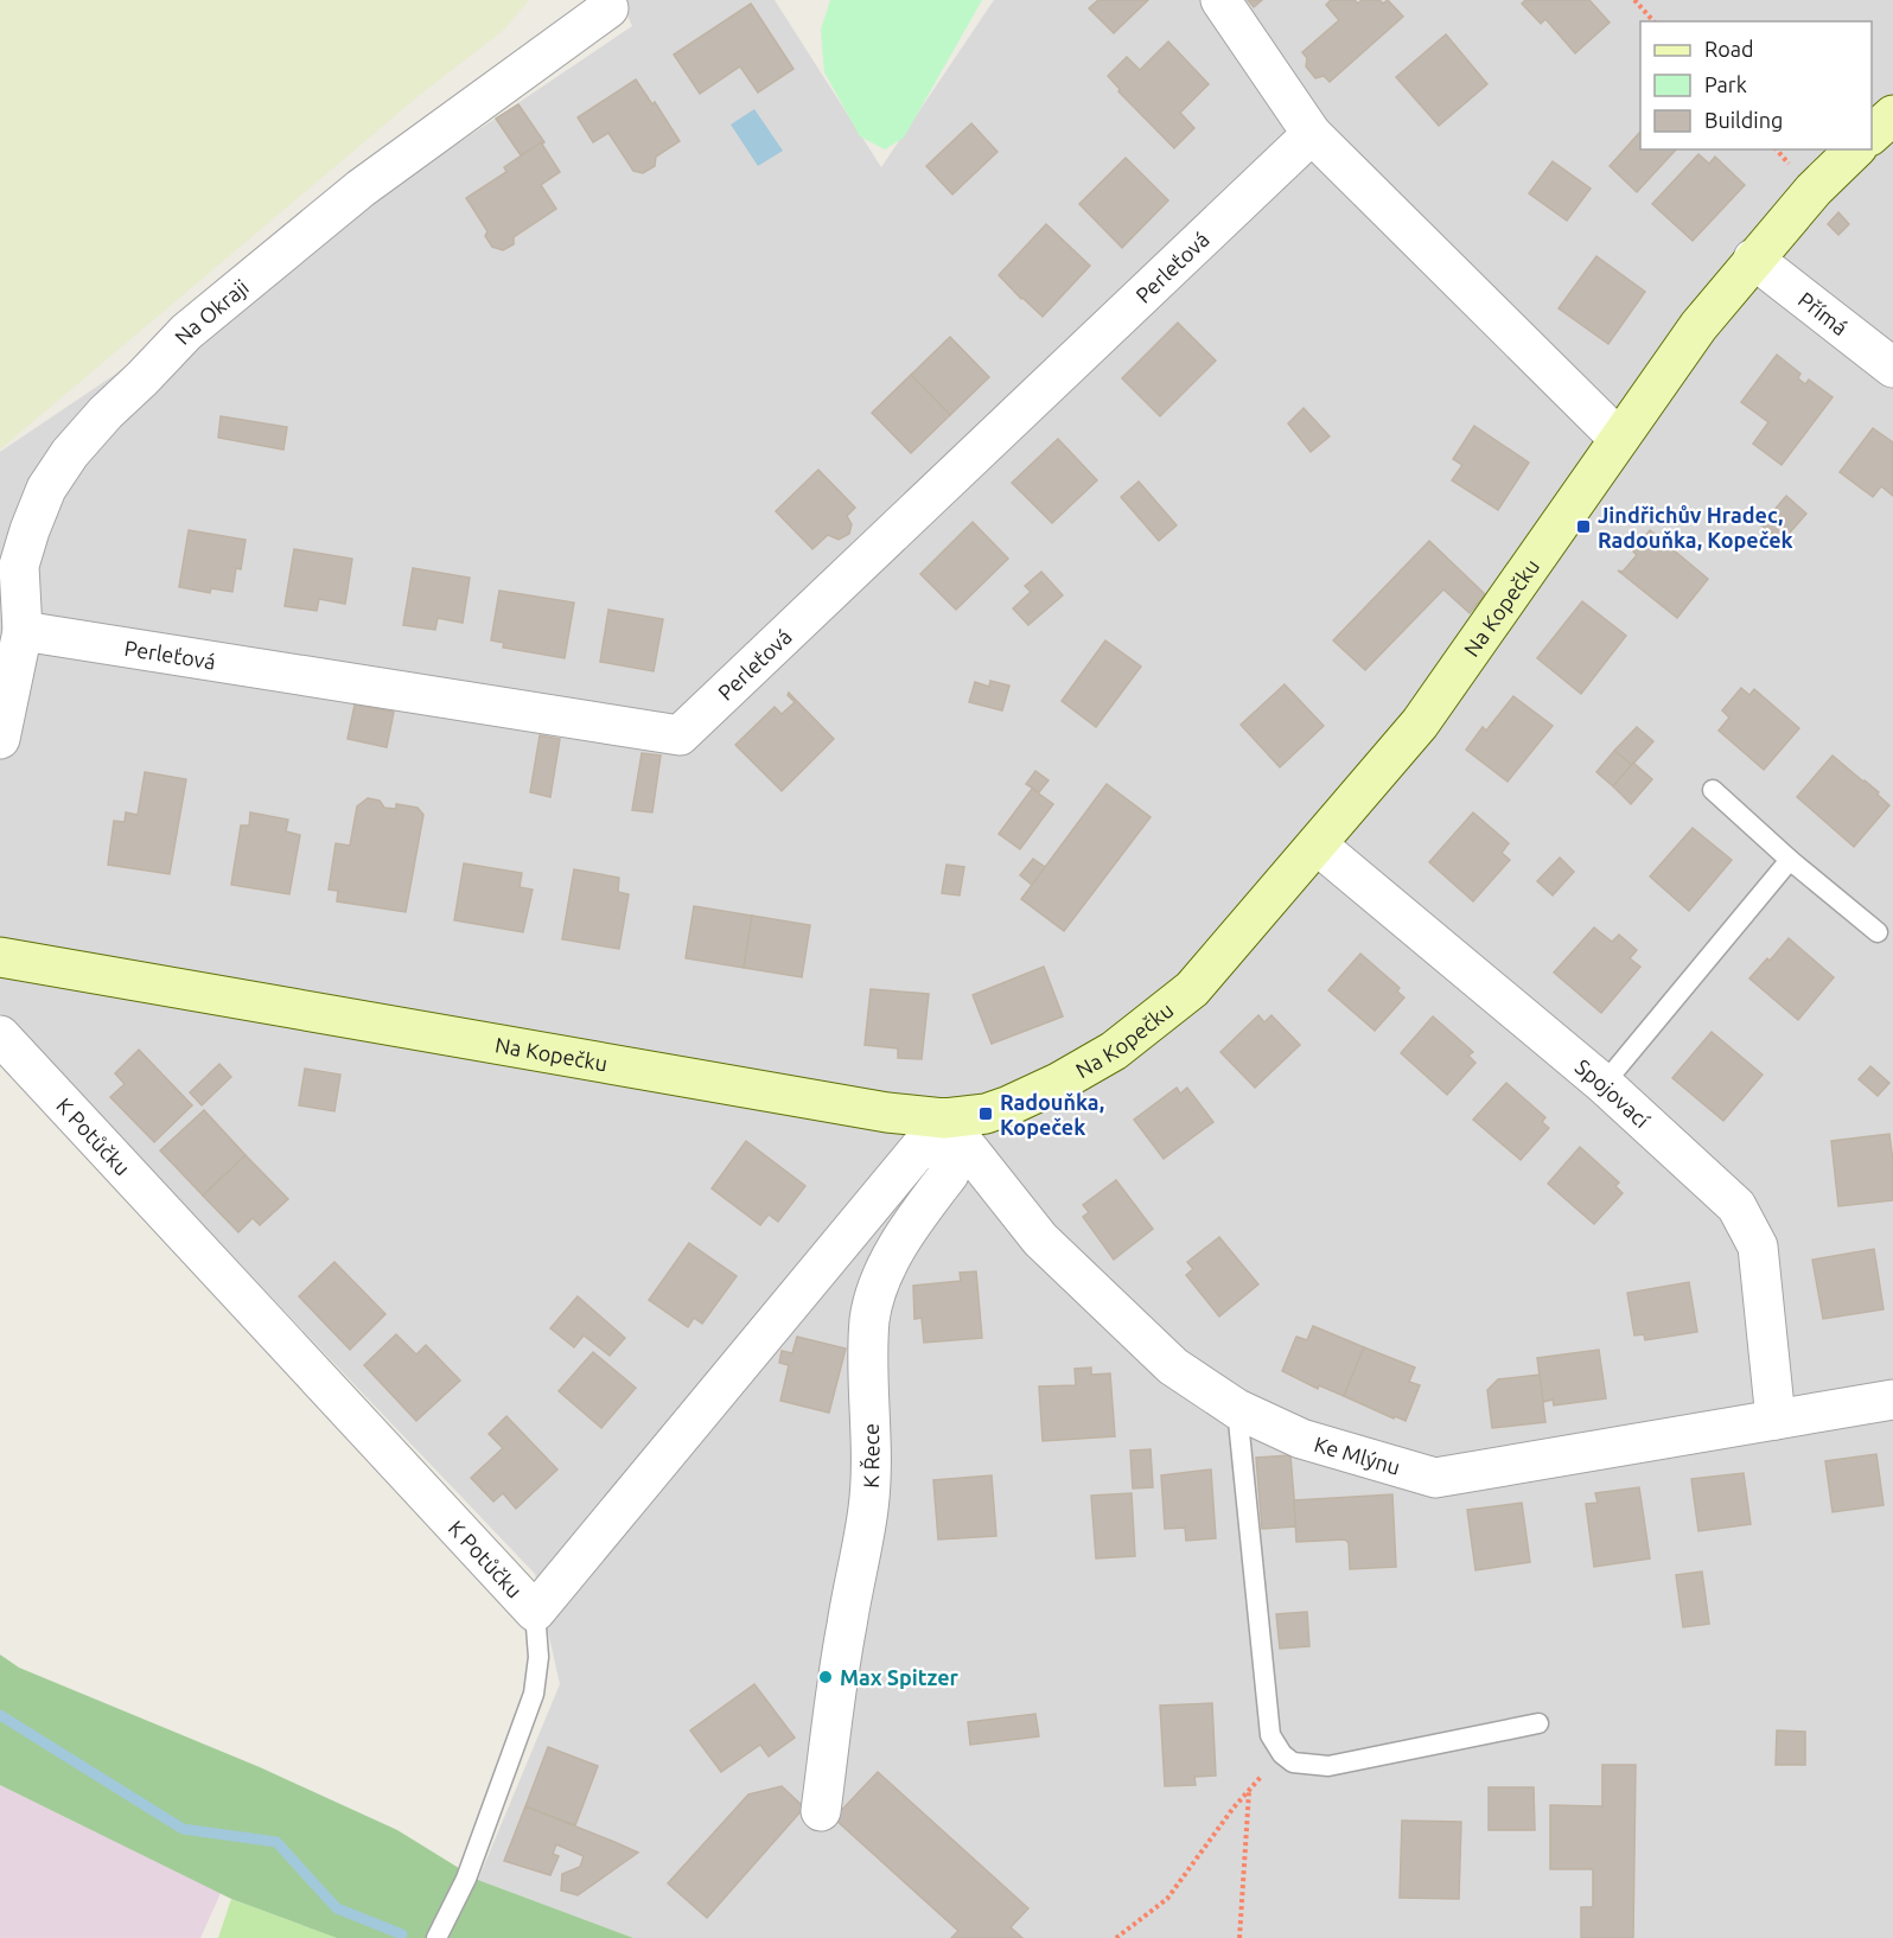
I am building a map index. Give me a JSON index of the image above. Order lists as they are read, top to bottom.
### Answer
{
  "streets": {
    "street": [
      "Perleťová",
      "Na Okraji",
      "Přímá",
      "Na Kopečku",
      "Spojovací",
      "K Potůčku",
      "Ke Mlýnu",
      "K Řece"
    ]
  },
  "crossings": [
    ["Perleťová", "Na Okraji"],
    ["Přímá", "Na Kopečku"],
    ["Na Kopečku", "Spojovací"],
    ["Na Kopečku", "K Potůčku"],
    ["Na Kopečku", "Ke Mlýnu"],
    ["Na Kopečku", "K Řece"],
    ["Spojovací", "Ke Mlýnu"],
    ["K Potůčku", "Ke Mlýnu"],
    ["K Potůčku", "K Řece"],
    ["Ke Mlýnu", "K Řece"]
  ],
  "places": {
    "transit": ["Jindřichův Hradec, Radouňka, Kopeček", "Radouňka, Kopeček"],
    "other": ["Max Spitzer"]
  },
  "legend": ["Road", "Park", "Building"]
}
